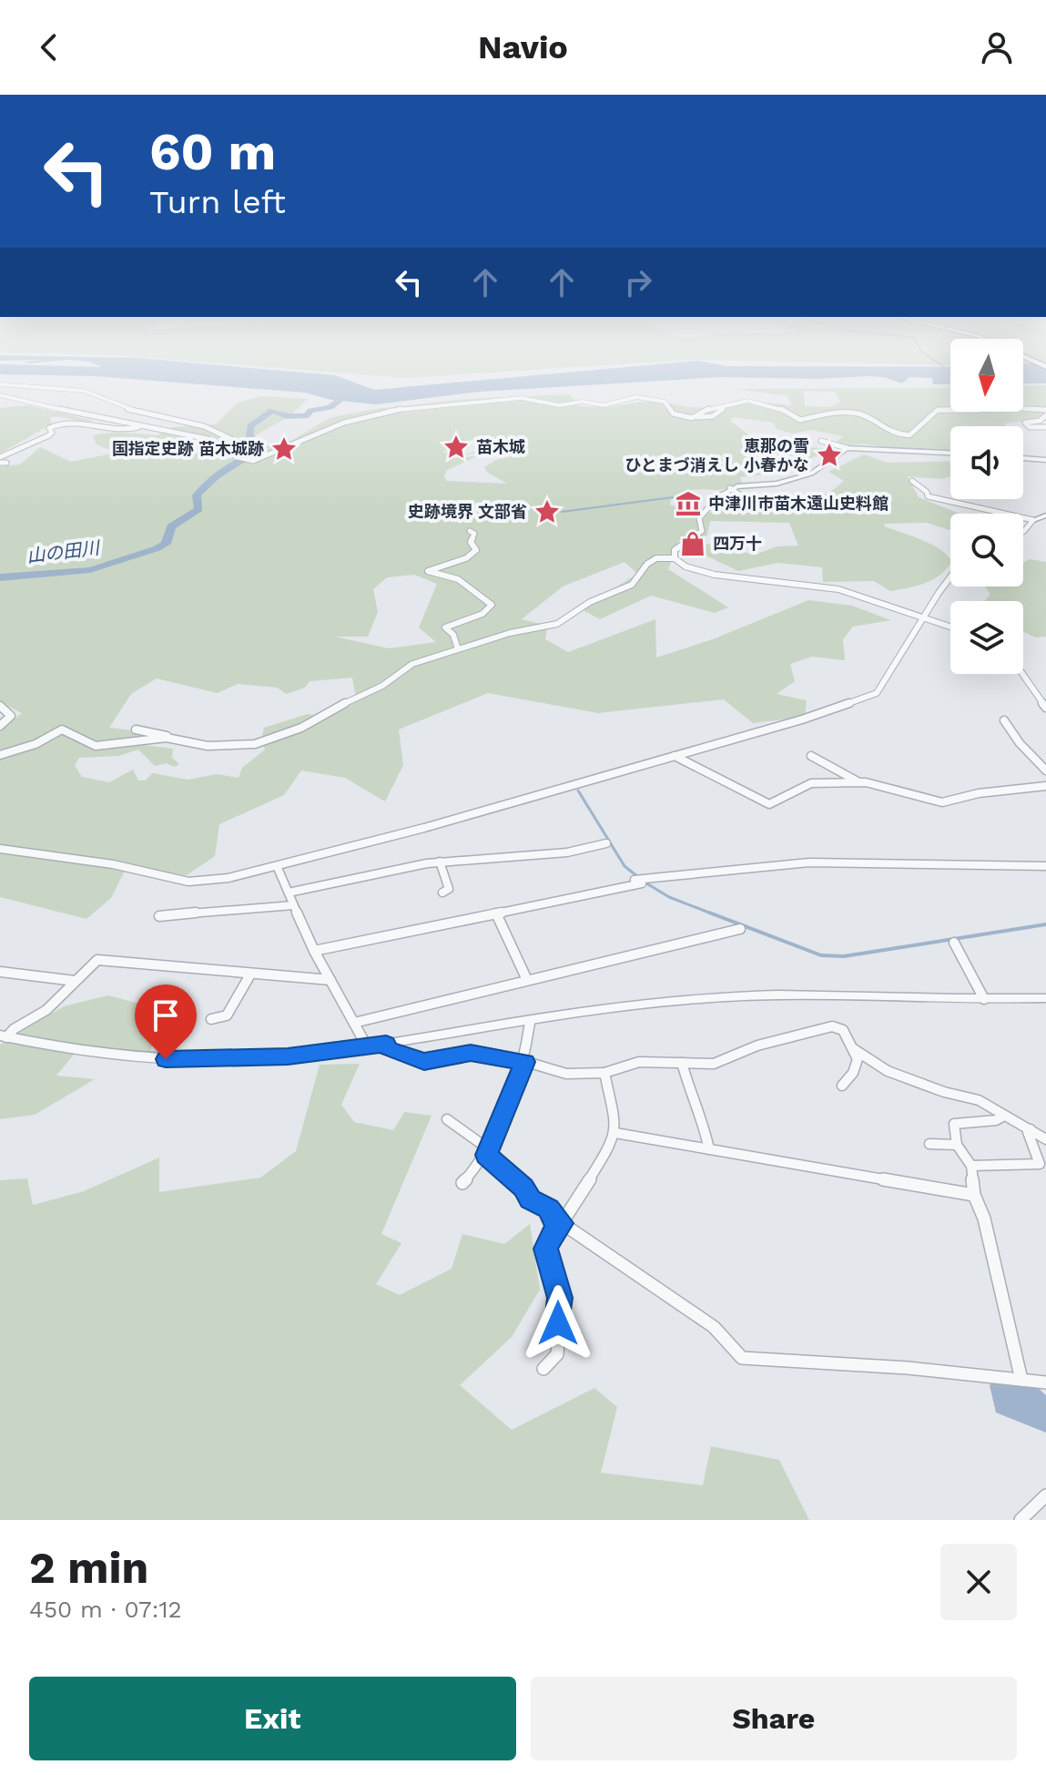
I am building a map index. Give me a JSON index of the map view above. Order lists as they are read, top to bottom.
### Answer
{
  "water": ["山の田川"],
  "places": {
    "place": [
      "苗木城",
      "国指定史跡 苗木城跡",
      "恵那の雪 ひとまづ消えし 小春かな",
      "史跡境界 文部省"
    ],
    "museum": ["中津川市苗木遠山史料館"],
    "shop": ["四万十"]
  },
  "north": "bottom",
  "page": {
    "header": "Navio",
    "turn": ["60 m", "Turn left"],
    "heading": ["2 min", "450 m · 07:12"],
    "buttons": ["Exit", "Share"]
  }
}
